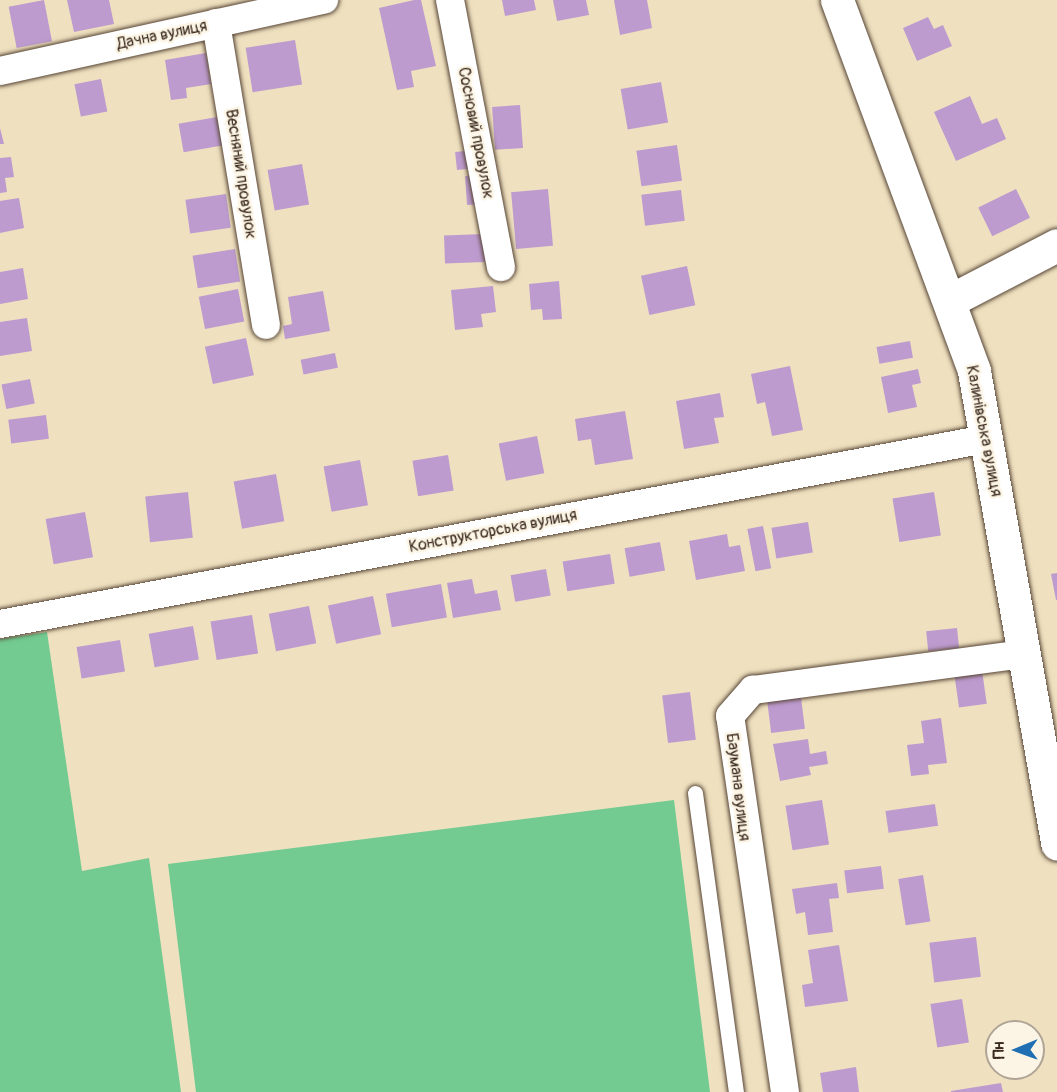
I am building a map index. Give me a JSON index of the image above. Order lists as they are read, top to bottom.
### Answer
{
  "streets": {
    "street": [
      "Дачна вулиця",
      "Сосновий провулок",
      "Весняний провулок",
      "Калинівська вулиця",
      "Конструкторська вулиця",
      "Баумана вулиця"
    ]
  },
  "crossings": [
    ["Дачна вулиця", "Весняний провулок"],
    ["Калинівська вулиця", "Конструкторська вулиця"],
    ["Калинівська вулиця", "Баумана вулиця"]
  ],
  "north": "left"
}
